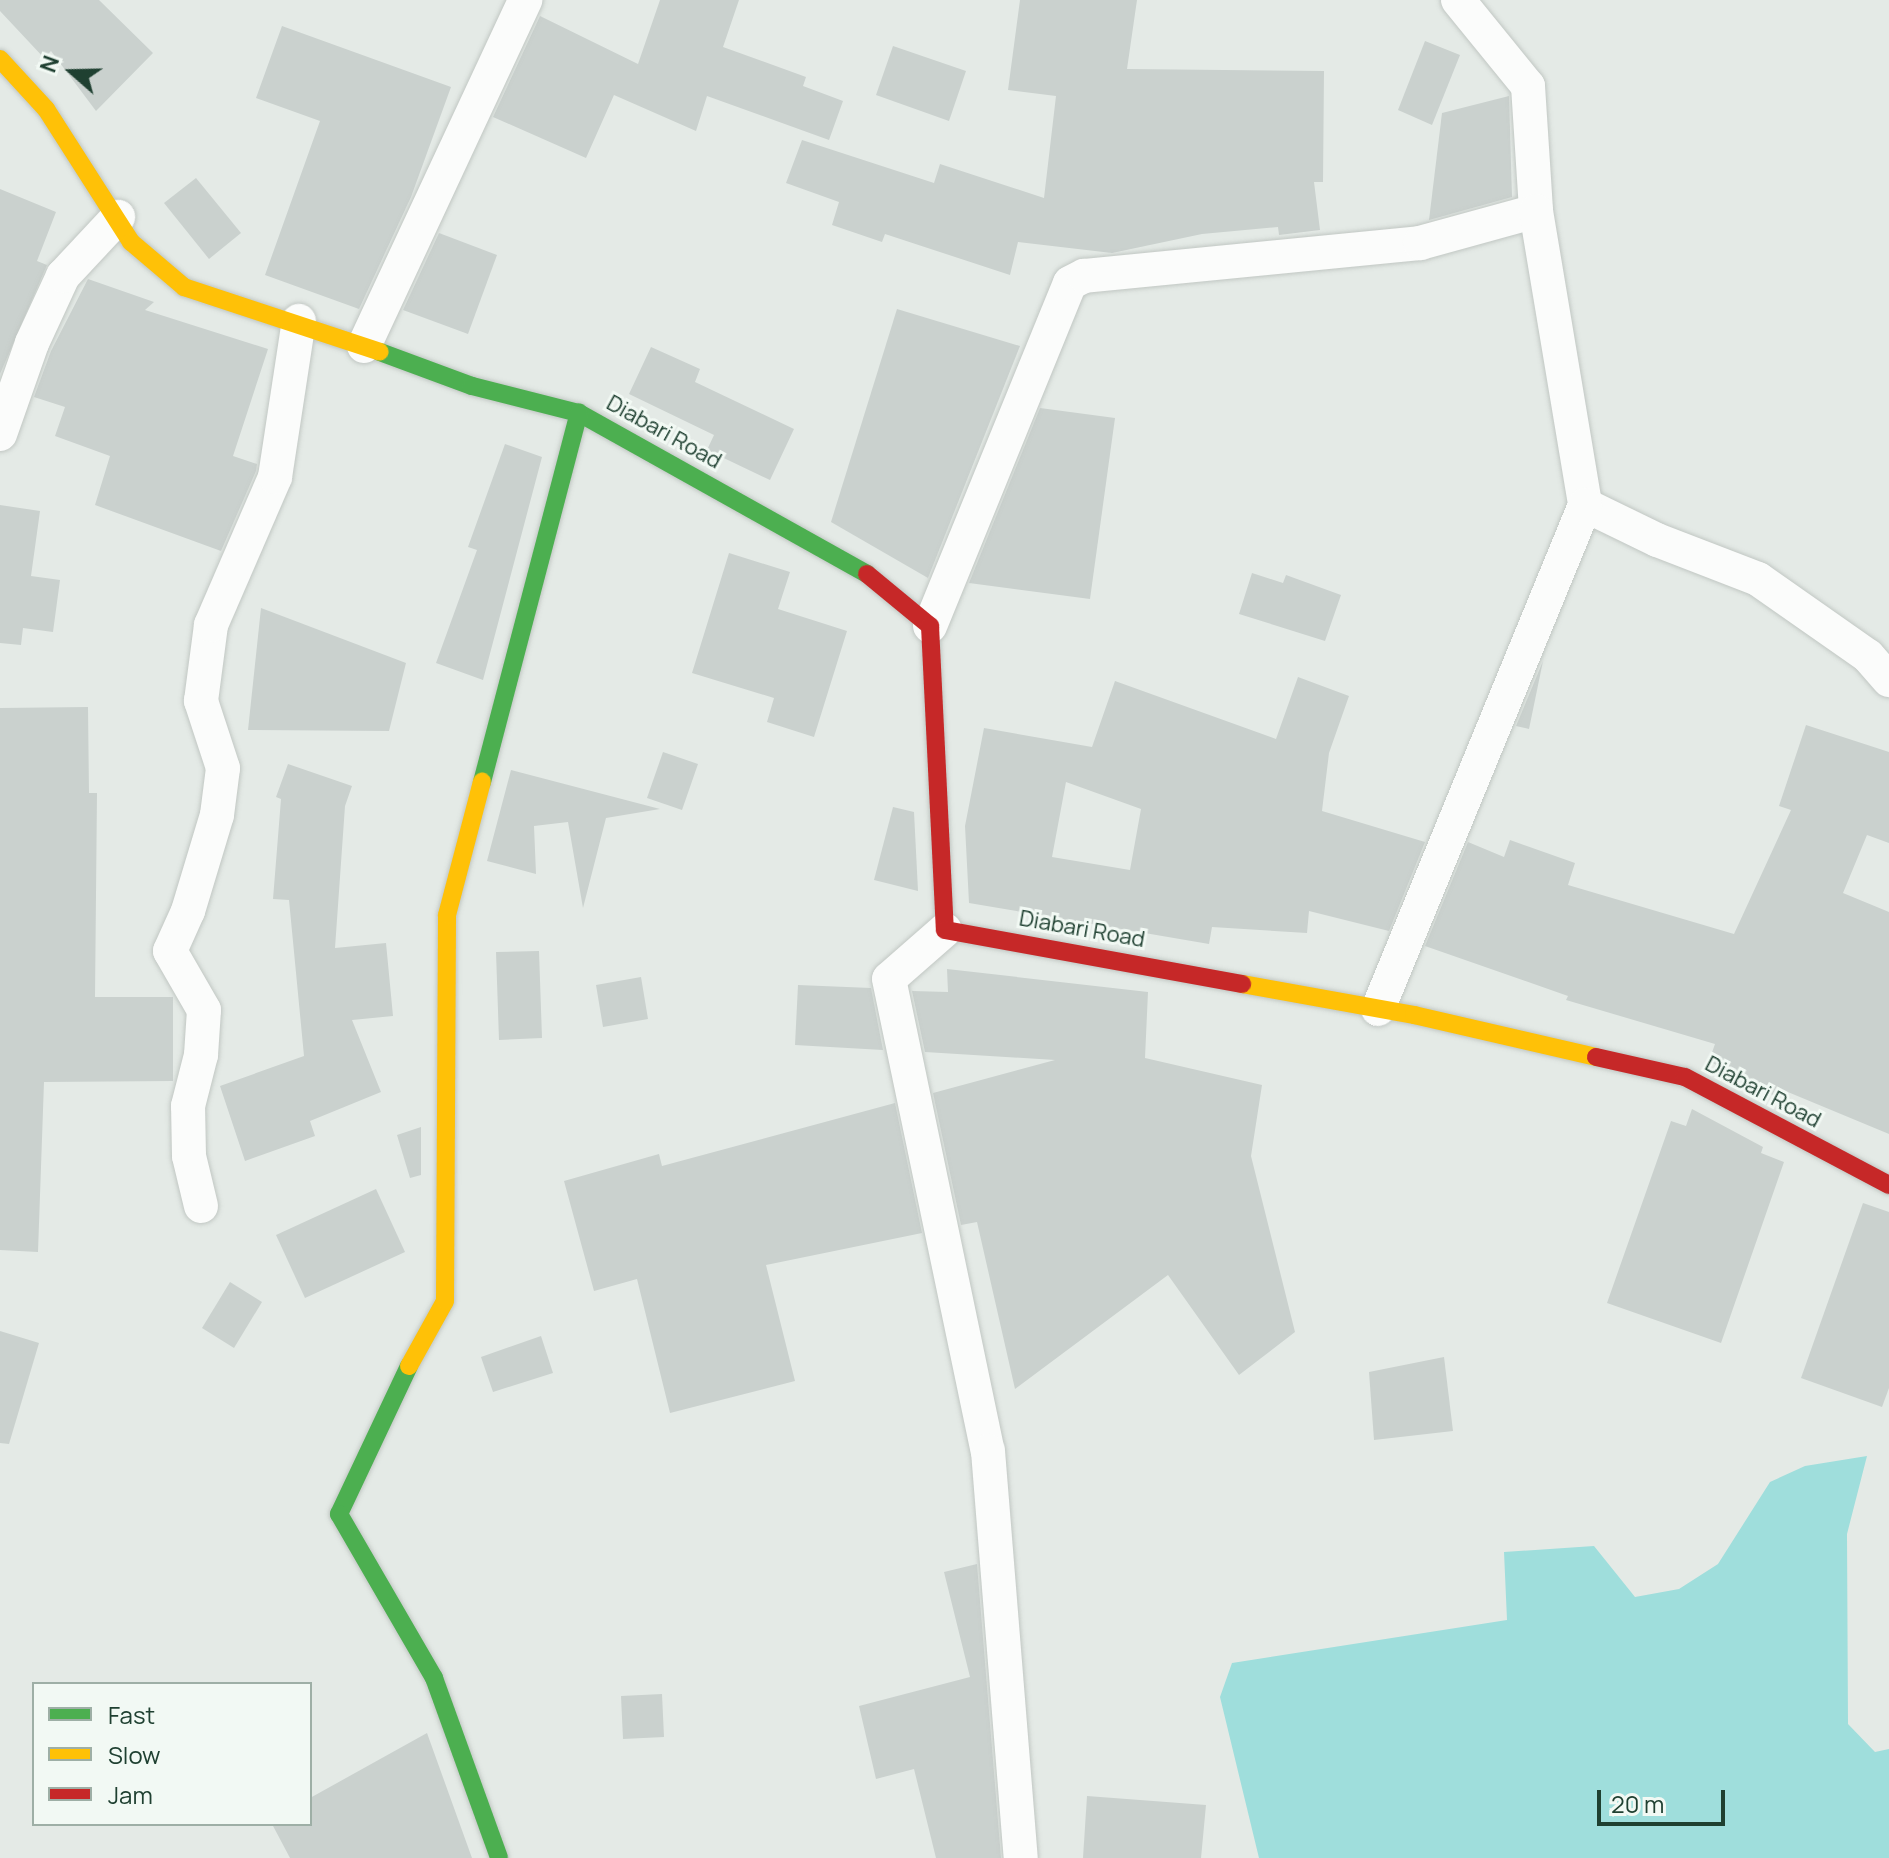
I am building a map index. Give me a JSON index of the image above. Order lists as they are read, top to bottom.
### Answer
{
  "streets": {
    "street": ["Diabari Road"]
  },
  "legend": ["Fast", "Slow", "Jam"],
  "scale_bar": "20 m",
  "north": "left"
}
